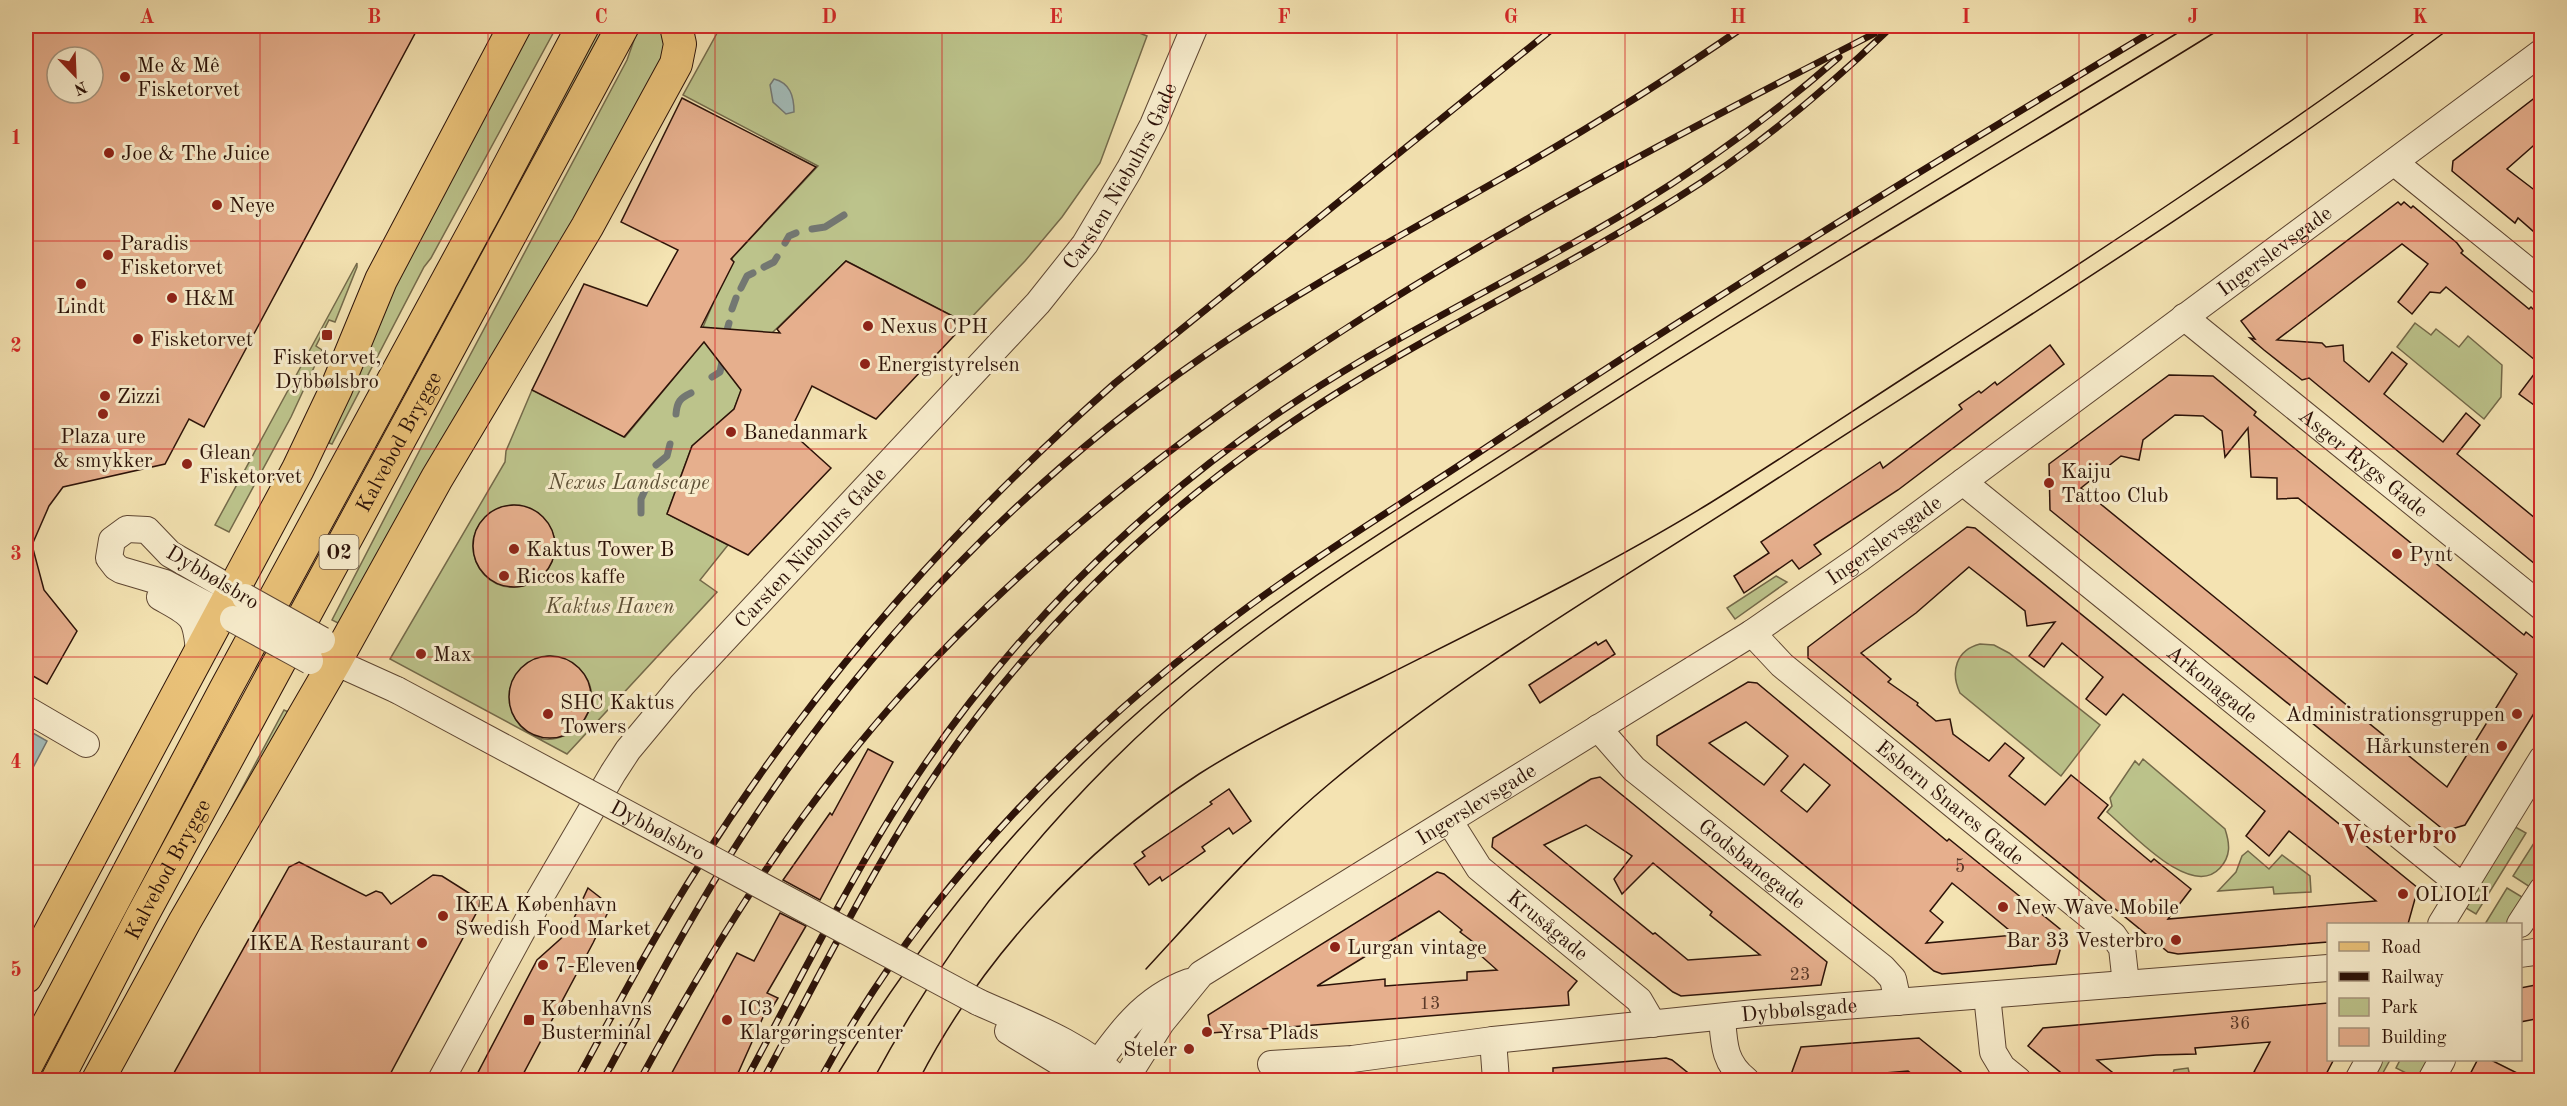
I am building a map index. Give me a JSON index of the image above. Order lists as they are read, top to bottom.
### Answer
{
  "streets": {
    "main road": ["Kalvebod Brygge", "O2"],
    "street": [
      "Carsten Niebuhrs Gade",
      "Ingerslevsgade",
      "Asger Rygs Gade",
      "Dybbølsbro",
      "Arkonagade",
      "Esbern Snares Gade",
      "Godsbanegade",
      "Krusågade",
      "Dybbølsgade"
    ]
  },
  "crossings": [
    ["Ingerslevsgade", "Asger Rygs Gade"],
    ["Ingerslevsgade", "Dybbølsbro"],
    ["Ingerslevsgade", "Arkonagade"],
    ["Ingerslevsgade", "Esbern Snares Gade"],
    ["Ingerslevsgade", "Godsbanegade"],
    ["Ingerslevsgade", "Krusågade"],
    ["Esbern Snares Gade", "Dybbølsgade"],
    ["Godsbanegade", "Dybbølsgade"],
    ["Krusågade", "Dybbølsgade"]
  ],
  "districts": ["Vesterbro"],
  "parks": ["Nexus Landscape", "Kaktus Haven"],
  "places": {
    "other": [
      "Me & Mê Fisketorvet",
      "Joe & The Juice",
      "Neye",
      "Paradis Fisketorvet",
      "Lindt",
      "H&M",
      "Nexus CPH",
      "Fisketorvet",
      "Energistyrelsen",
      "Zizzi",
      "Plaza ure & smykker",
      "Banedanmark",
      "Glean Fisketorvet",
      "Kaiju Tattoo Club",
      "Kaktus Tower B",
      "Pynt",
      "Riccos kaffe",
      "Max",
      "SHC Kaktus Towers",
      "Administrationsgruppen",
      "Hårkunsteren",
      "OLIOLI",
      "New Wave Mobile",
      "IKEA København Swedish Food Market",
      "Bar 33 Vesterbro",
      "IKEA Restaurant",
      "Lurgan vintage",
      "7-Eleven",
      "IC3 Klargøringscenter",
      "Yrsa Plads",
      "Steler"
    ],
    "transit": ["Fisketorvet, Dybbølsbro", "Københavns Busterminal"]
  },
  "house_numbers": [
    "5",
    "23",
    "13",
    "36"
  ],
  "legend": [
    "Road",
    "Railway",
    "Park",
    "Building"
  ],
  "north": "bottom right",
  "grid": {
    "columns": [
      "A",
      "B",
      "C",
      "D",
      "E",
      "F",
      "G",
      "H",
      "I",
      "J",
      "K"
    ],
    "rows": [
      "1",
      "2",
      "3",
      "4",
      "5"
    ]
  }
}
